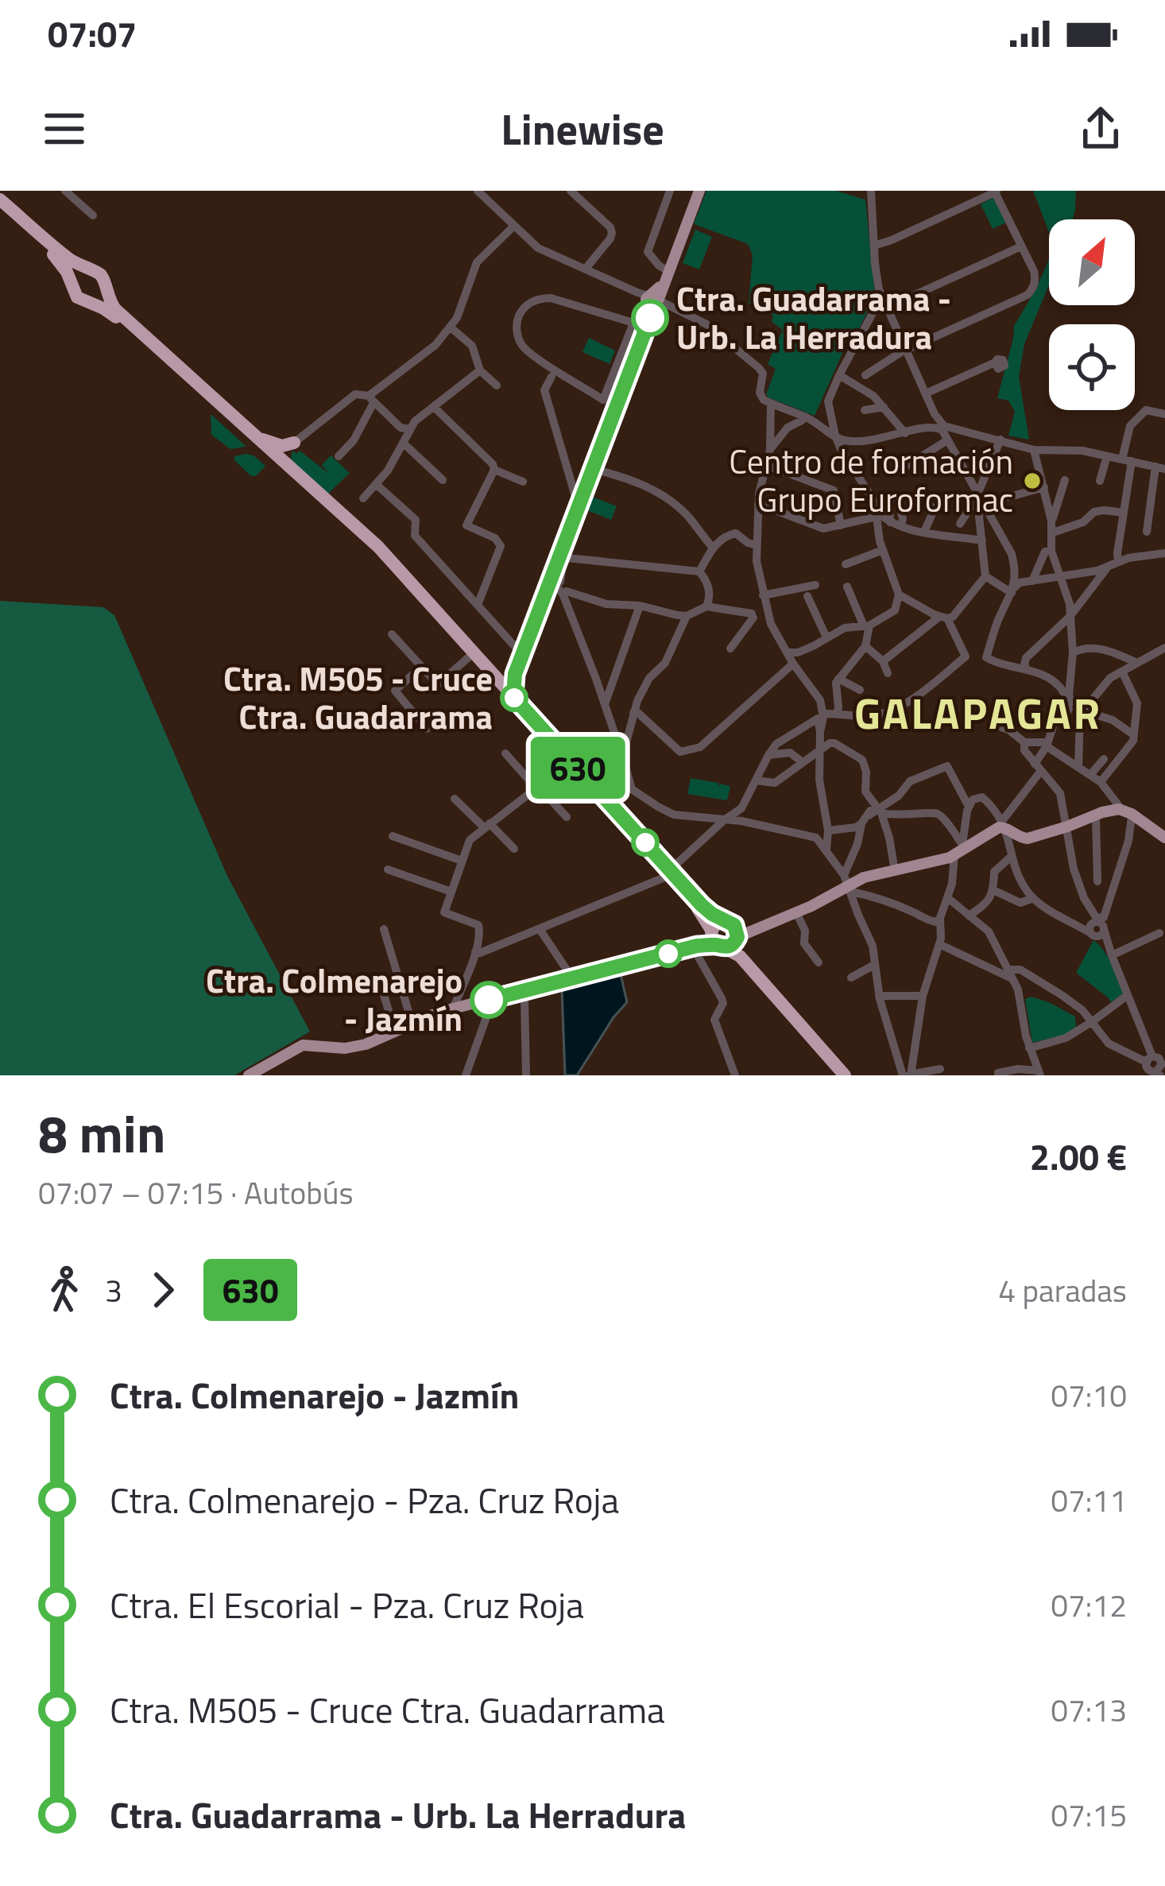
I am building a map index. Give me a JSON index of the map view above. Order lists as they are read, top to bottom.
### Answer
{
  "districts": ["GALAPAGAR"],
  "places": [
    "Ctra. Guadarrama - Urb. La Herradura",
    "Centro de formación Grupo Euroformac",
    "Ctra. M505 - Cruce Ctra. Guadarrama",
    "Ctra. Colmenarejo - Jazmín"
  ],
  "lines": ["bus line 630"],
  "north": "top right",
  "page": {
    "status": "07:07",
    "header": "Linewise",
    "on_map": "630",
    "heading": ["8 min", "07:07 – 07:15 · Autobús", "2.00 €"],
    "legs": ["3", "630", "4 paradas"],
    "list": [
      {
        "name": "Ctra. Colmenarejo - Jazmín",
        "value": "07:10"
      },
      {
        "name": "Ctra. Colmenarejo - Pza. Cruz Roja",
        "value": "07:11"
      },
      {
        "name": "Ctra. El Escorial - Pza. Cruz Roja",
        "value": "07:12"
      },
      {
        "name": "Ctra. M505 - Cruce Ctra. Guadarrama",
        "value": "07:13"
      },
      {
        "name": "Ctra. Guadarrama - Urb. La Herradura",
        "value": "07:15"
      }
    ]
  }
}
